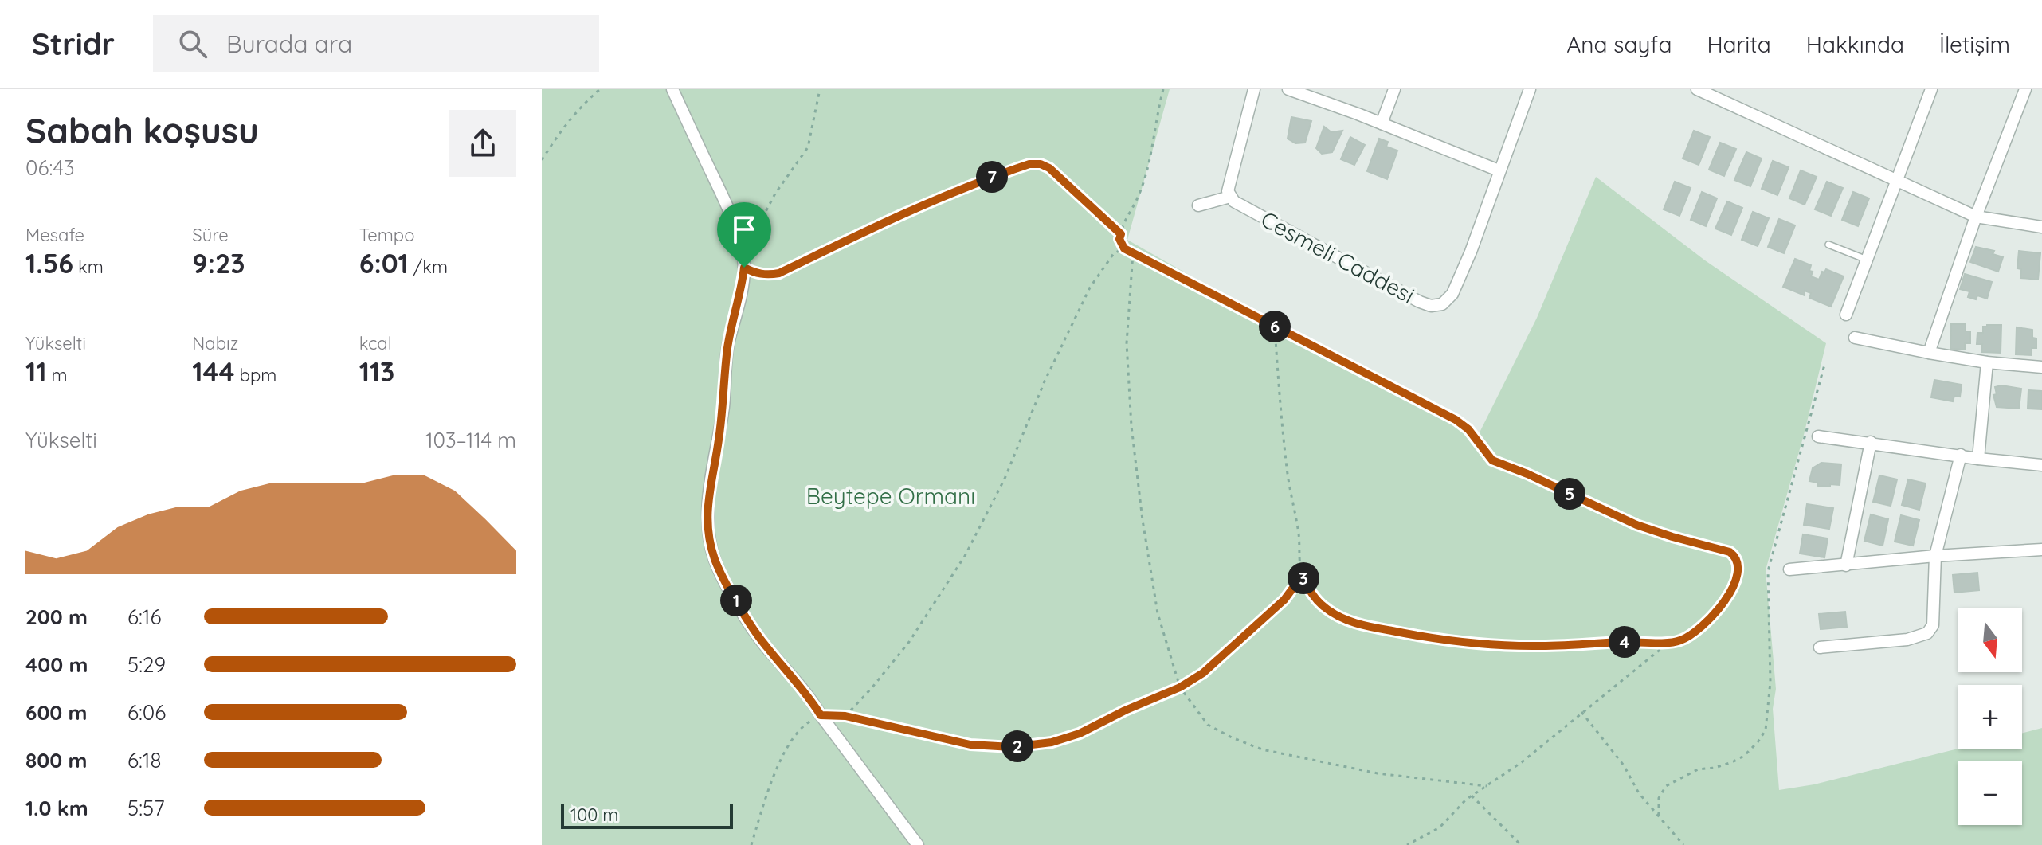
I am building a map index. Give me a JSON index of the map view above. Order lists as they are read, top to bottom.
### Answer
{
  "streets": {
    "street": ["Cesmeli Caddesi"]
  },
  "parks": ["Beytepe Ormanı"],
  "scale_bar": "100 m",
  "north": "bottom",
  "page": {
    "header": "Stridr",
    "search": "Burada ara",
    "nav": [
      "Ana sayfa",
      "Harita",
      "Hakkında",
      "İletişim"
    ],
    "heading": ["Sabah koşusu", "06:43"],
    "pins": [
      "7",
      "6",
      "5",
      "3",
      "1",
      "4",
      "2"
    ],
    "stats": [
      ["Mesafe", "1.56 km"],
      ["Süre", "9:23"],
      ["Tempo", "6:01 /km"],
      ["Yükselti", "11 m"],
      ["Nabız", "144 bpm"],
      ["kcal", "113"]
    ],
    "chart": ["Yükselti", "103–114 m"],
    "list": [
      {
        "name": "200 m",
        "note": "6:16"
      },
      {
        "name": "400 m",
        "note": "5:29"
      },
      {
        "name": "600 m",
        "note": "6:06"
      },
      {
        "name": "800 m",
        "note": "6:18"
      },
      {
        "name": "1.0 km",
        "note": "5:57"
      }
    ],
    "map_buttons": ["+", "−"],
    "scale": "100 m"
  }
}
